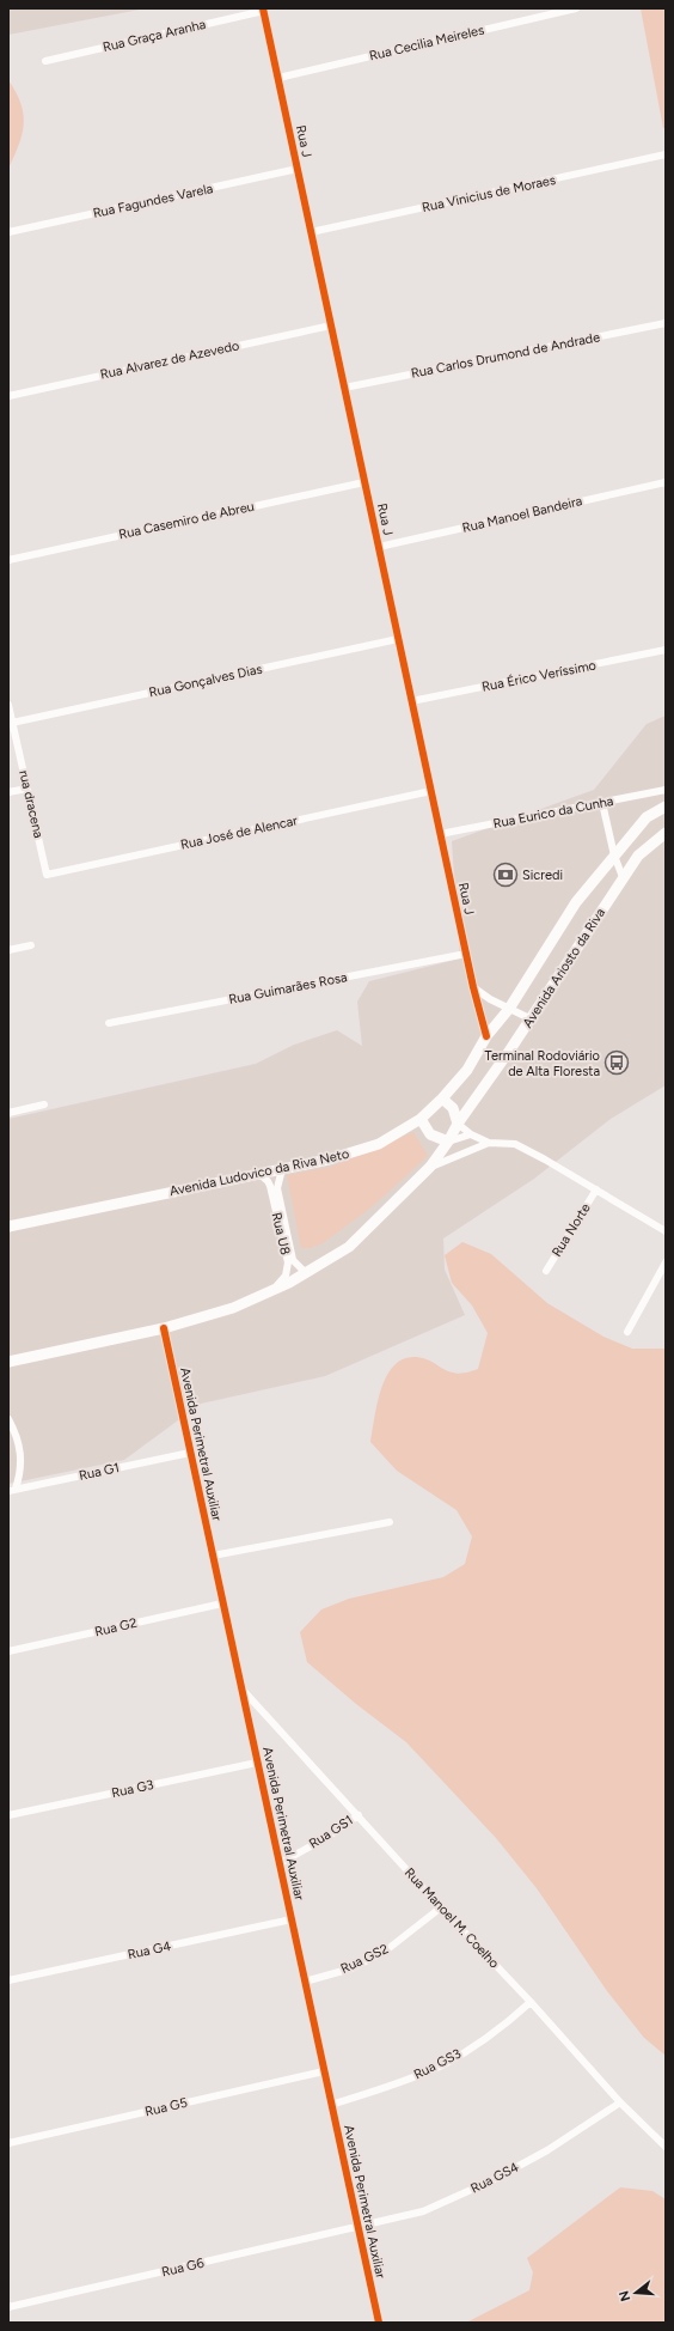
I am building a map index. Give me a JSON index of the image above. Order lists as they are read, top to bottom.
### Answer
{
  "streets": {
    "street": [
      "Rua Graça Aranha",
      "Rua Cecilia Meireles",
      "Rua J",
      "Rua Vinicius de Moraes",
      "Rua Fagundes Varela",
      "Rua Carlos Drumond de Andrade",
      "Rua Alvarez de Azevedo",
      "Rua Manoel Bandeira",
      "Rua Casemiro de Abreu",
      "Rua Érico Veríssimo",
      "Rua Gonçalves Dias",
      "rua dracena",
      "Rua Eurico da Cunha",
      "Rua José de Alencar",
      "Avenida Ariosto da Riva",
      "Rua Guimarães Rosa",
      "Avenida Ludovico da Riva Neto",
      "Rua Norte",
      "Rua U8",
      "Avenida Perimetral Auxiliar",
      "Rua G1",
      "Rua G2",
      "Rua G3",
      "Rua GS1",
      "Rua Manoel M. Coelho",
      "Rua G4",
      "Rua GS2",
      "Rua GS3",
      "Rua G5",
      "Rua GS4",
      "Rua G6"
    ]
  },
  "crossings": [
    ["Rua Graça Aranha", "Rua J"],
    ["Rua Cecilia Meireles", "Rua J"],
    ["Rua J", "Rua Vinicius de Moraes"],
    ["Rua J", "Rua Fagundes Varela"],
    ["Rua J", "Rua Carlos Drumond de Andrade"],
    ["Rua J", "Rua Alvarez de Azevedo"],
    ["Rua J", "Rua Manoel Bandeira"],
    ["Rua J", "Rua Casemiro de Abreu"],
    ["Rua J", "Rua Érico Veríssimo"],
    ["Rua J", "Rua Gonçalves Dias"],
    ["Rua J", "Rua Eurico da Cunha"],
    ["Rua J", "Rua José de Alencar"],
    ["Rua J", "Rua Guimarães Rosa"],
    ["Rua J", "Avenida Ludovico da Riva Neto"],
    ["Rua Gonçalves Dias", "rua dracena"],
    ["rua dracena", "Rua José de Alencar"],
    ["Avenida Ariosto da Riva", "Rua U8"],
    ["Avenida Ariosto da Riva", "Avenida Perimetral Auxiliar"],
    ["Avenida Ludovico da Riva Neto", "Rua U8"],
    ["Avenida Perimetral Auxiliar", "Rua G1"],
    ["Avenida Perimetral Auxiliar", "Rua G2"],
    ["Avenida Perimetral Auxiliar", "Rua G3"],
    ["Avenida Perimetral Auxiliar", "Rua GS1"],
    ["Avenida Perimetral Auxiliar", "Rua Manoel M. Coelho"],
    ["Avenida Perimetral Auxiliar", "Rua G4"],
    ["Avenida Perimetral Auxiliar", "Rua GS2"],
    ["Avenida Perimetral Auxiliar", "Rua GS3"],
    ["Avenida Perimetral Auxiliar", "Rua G5"],
    ["Avenida Perimetral Auxiliar", "Rua GS4"],
    ["Avenida Perimetral Auxiliar", "Rua G6"],
    ["Rua GS1", "Rua Manoel M. Coelho"],
    ["Rua Manoel M. Coelho", "Rua GS2"],
    ["Rua Manoel M. Coelho", "Rua GS3"],
    ["Rua Manoel M. Coelho", "Rua GS4"],
    ["Rua GS4", "Rua G6"]
  ],
  "places": {
    "bank": ["Sicredi"],
    "bus stop": ["Terminal Rodoviário de Alta Floresta"]
  },
  "north": "left"
}
